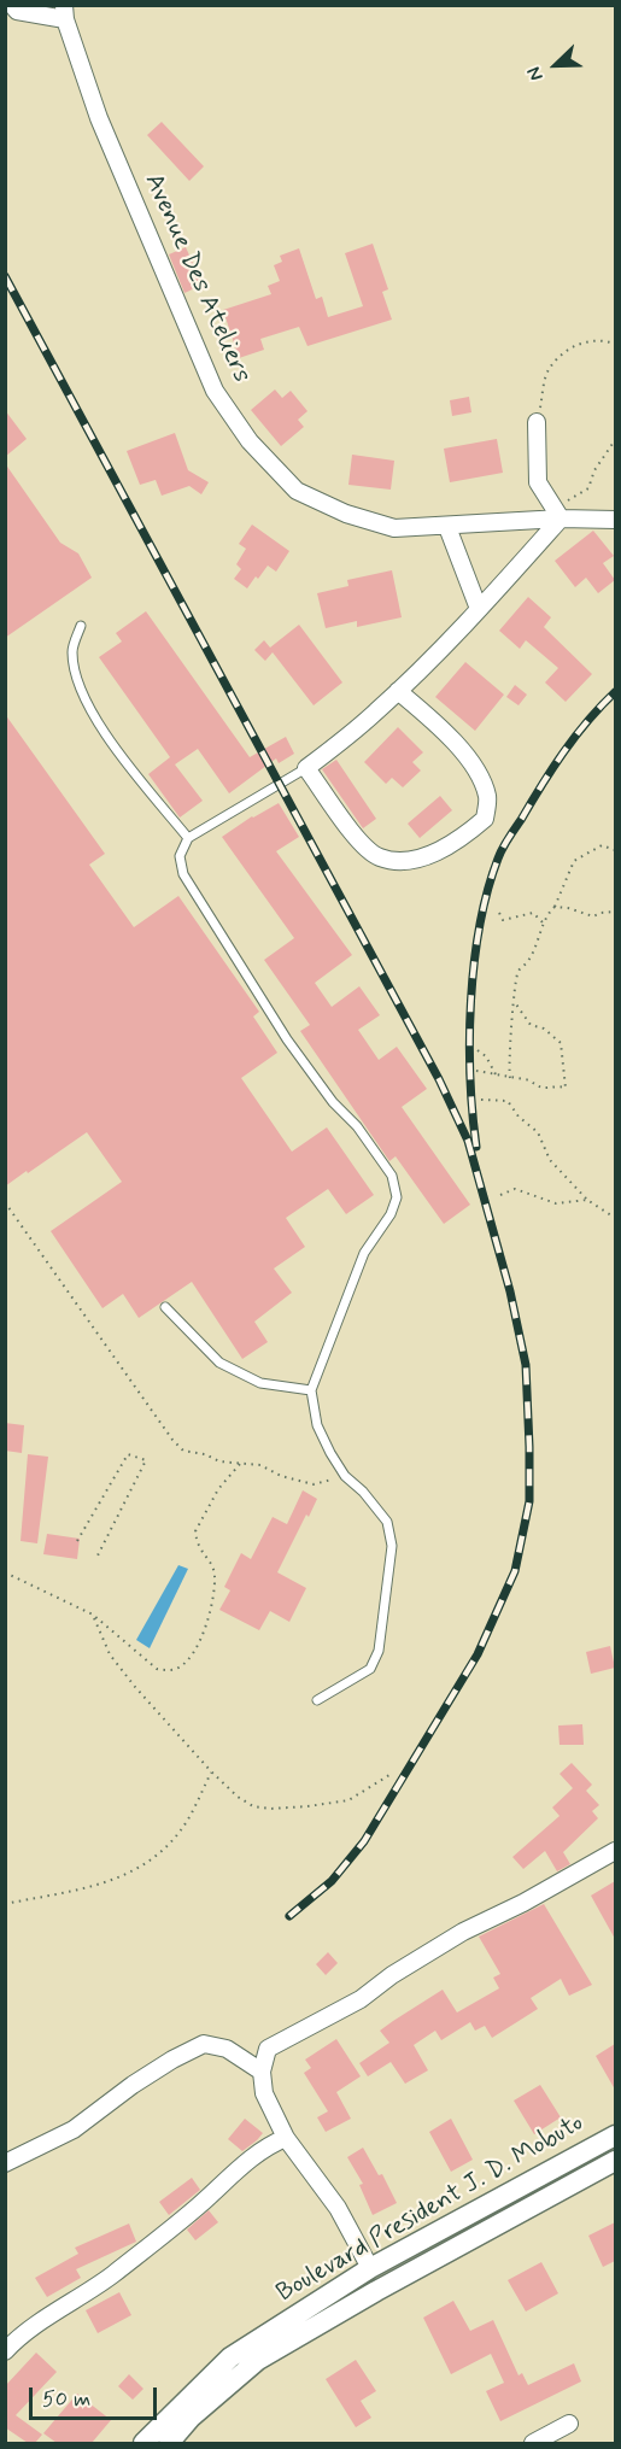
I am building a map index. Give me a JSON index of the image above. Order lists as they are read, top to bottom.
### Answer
{
  "streets": {
    "street": ["Avenue Des Ateliers", "Boulevard President J. D. Mobuto"]
  },
  "scale_bar": "50 m",
  "north": "bottom left"
}
